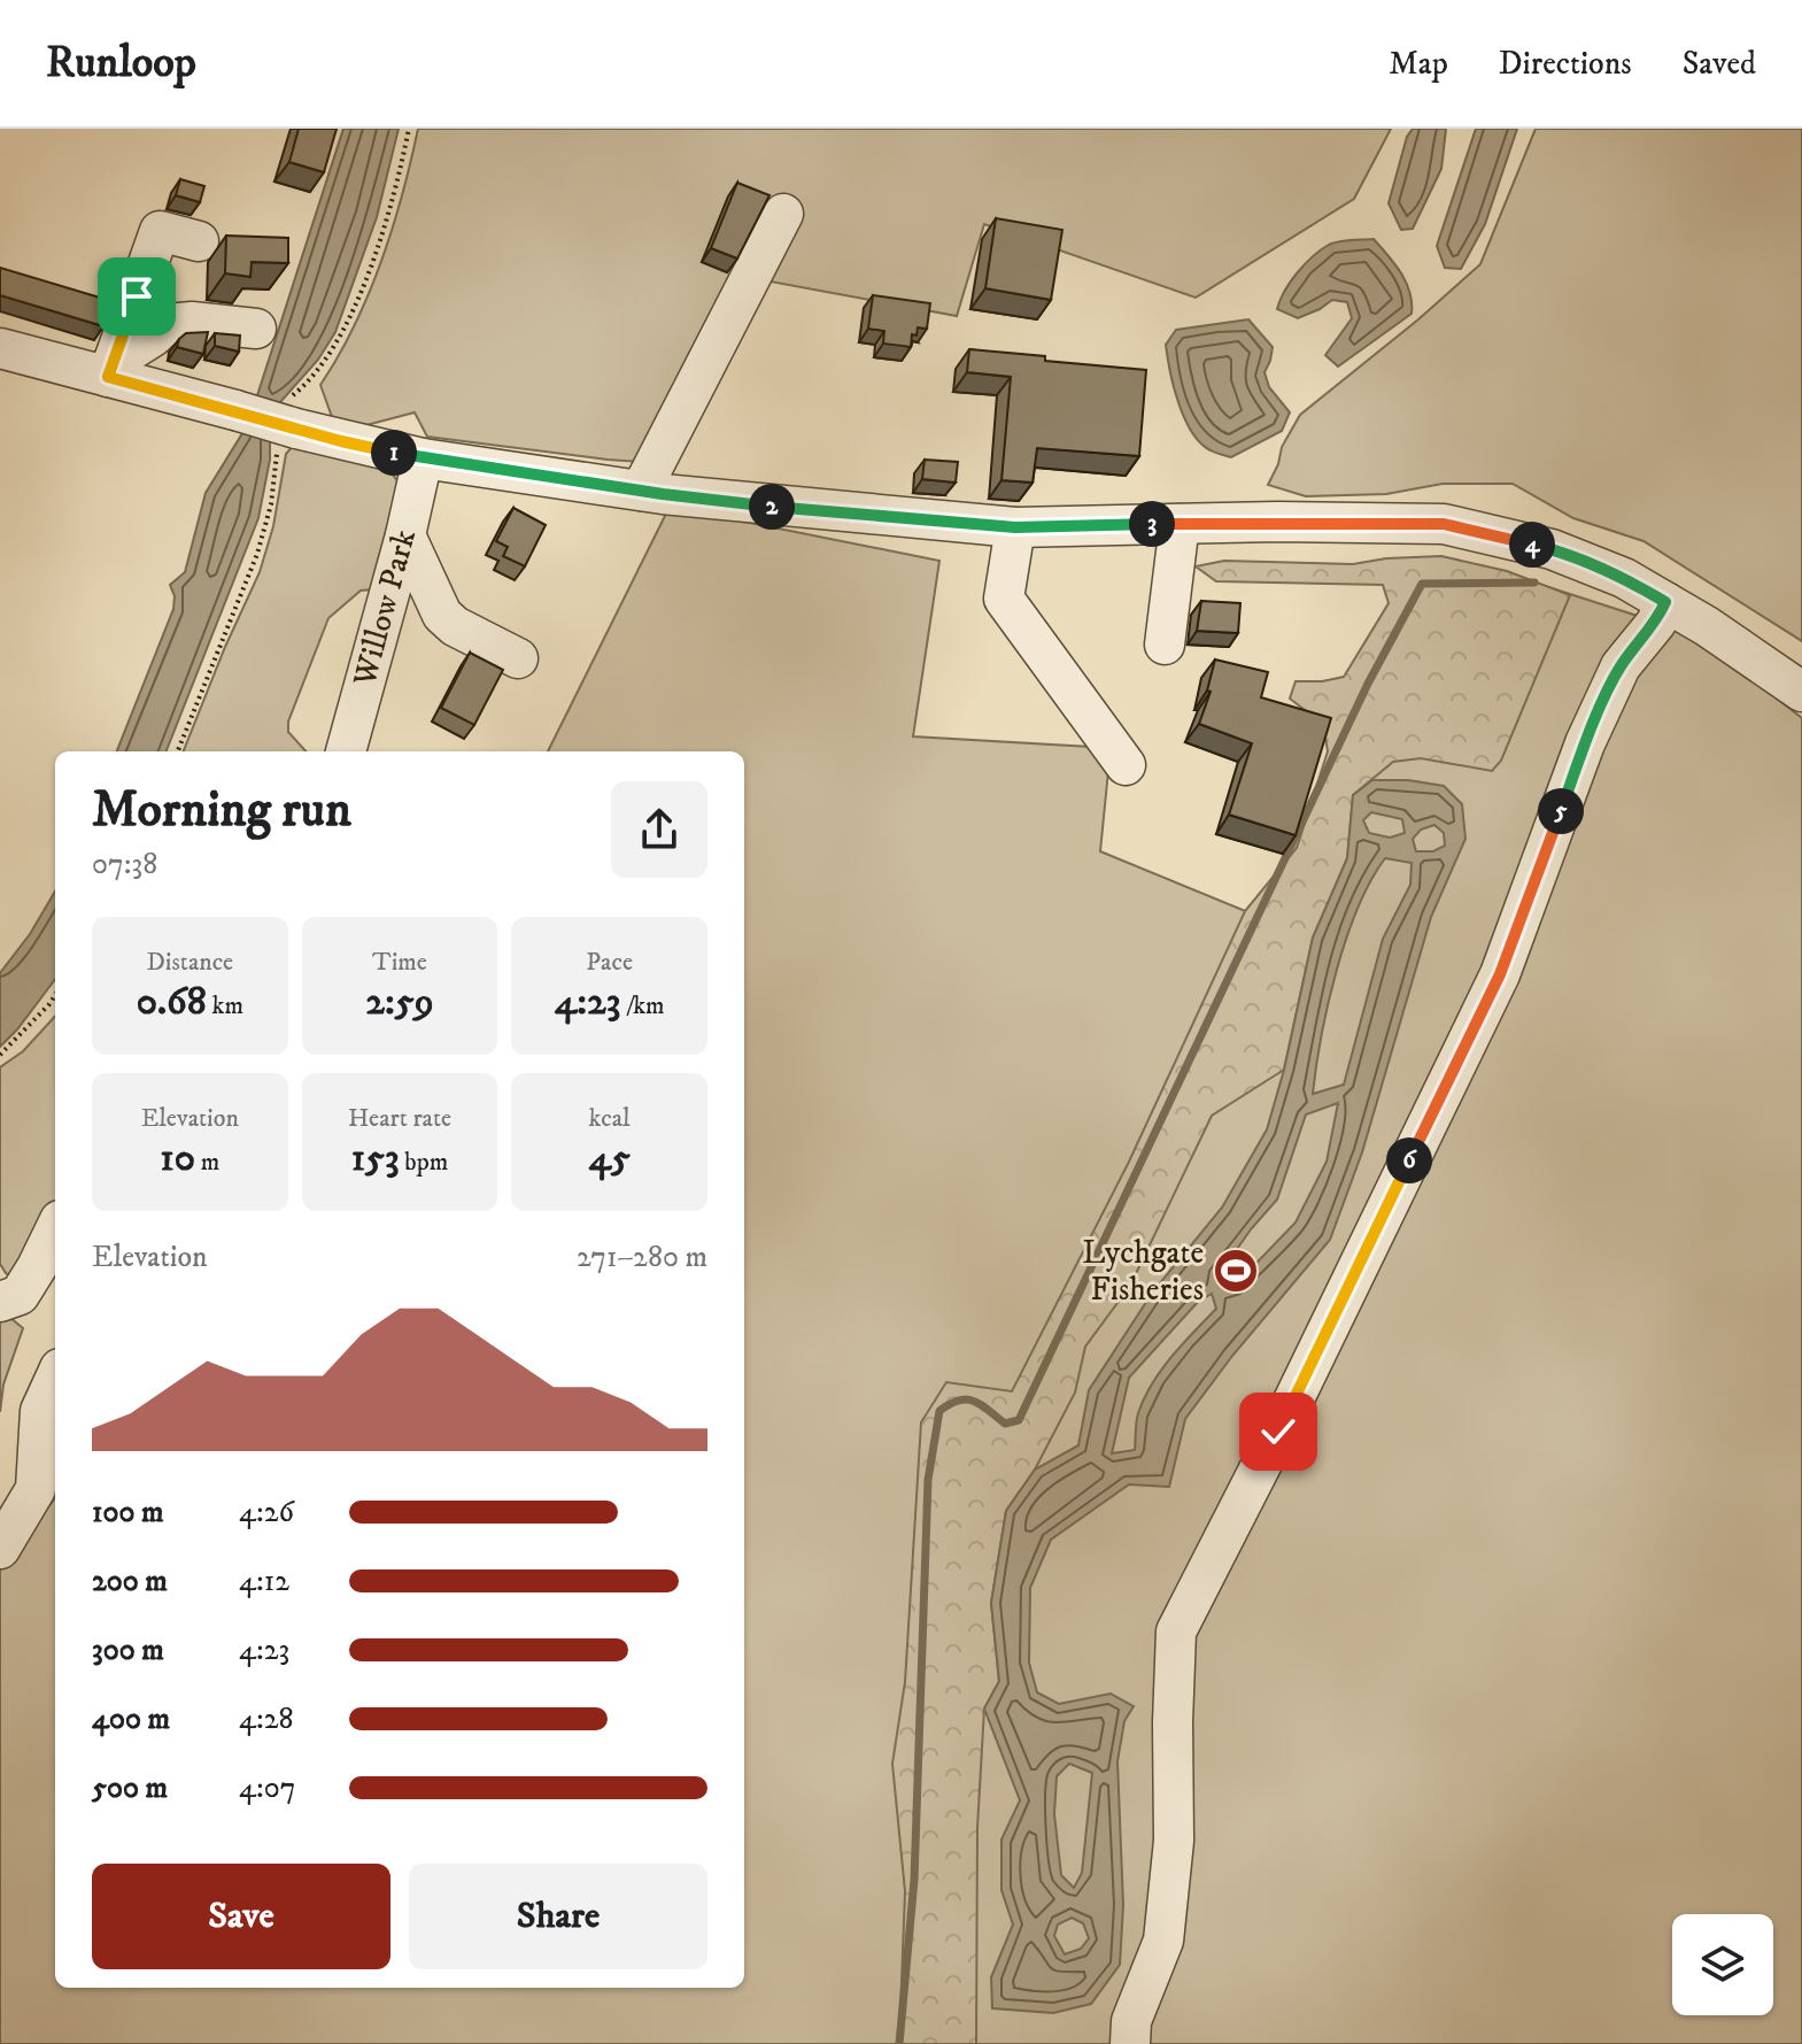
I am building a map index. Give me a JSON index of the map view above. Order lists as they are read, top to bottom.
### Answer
{
  "streets": {
    "street": ["Willow Park"]
  },
  "places": {
    "sports": ["Lychgate Fisheries"]
  },
  "page": {
    "header": "Runloop",
    "nav": ["Map", "Directions", "Saved"],
    "pins": [
      "1",
      "2",
      "3",
      "4",
      "5",
      "6"
    ],
    "heading": ["Morning run", "07:38"],
    "stats": [
      ["Distance", "0.68 km"],
      ["Time", "2:59"],
      ["Pace", "4:23 /km"],
      ["Elevation", "10 m"],
      ["Heart rate", "153 bpm"],
      ["kcal", "45"]
    ],
    "chart": ["Elevation", "271–280 m"],
    "list": [
      {
        "name": "100 m",
        "note": "4:26"
      },
      {
        "name": "200 m",
        "note": "4:12"
      },
      {
        "name": "300 m",
        "note": "4:23"
      },
      {
        "name": "400 m",
        "note": "4:28"
      },
      {
        "name": "500 m",
        "note": "4:07"
      }
    ],
    "buttons": ["Save", "Share"]
  }
}
